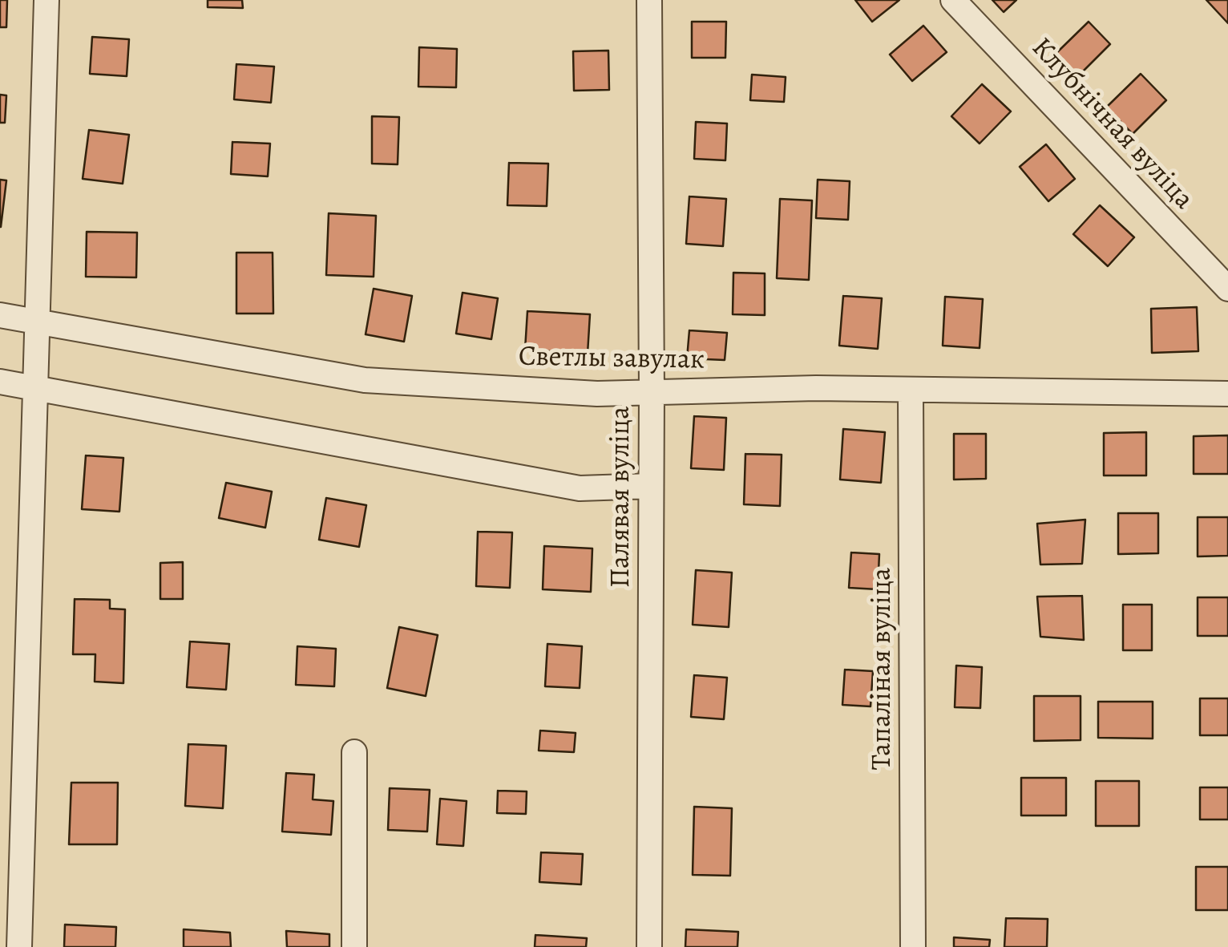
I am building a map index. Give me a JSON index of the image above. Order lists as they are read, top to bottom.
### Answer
{
  "streets": {
    "street": [
      "Клубнічная вуліца",
      "Светлы завулак",
      "Палявая вуліца",
      "Тапаліная вуліца"
    ]
  },
  "crossings": [
    ["Светлы завулак", "Палявая вуліца"],
    ["Светлы завулак", "Тапаліная вуліца"]
  ]
}
